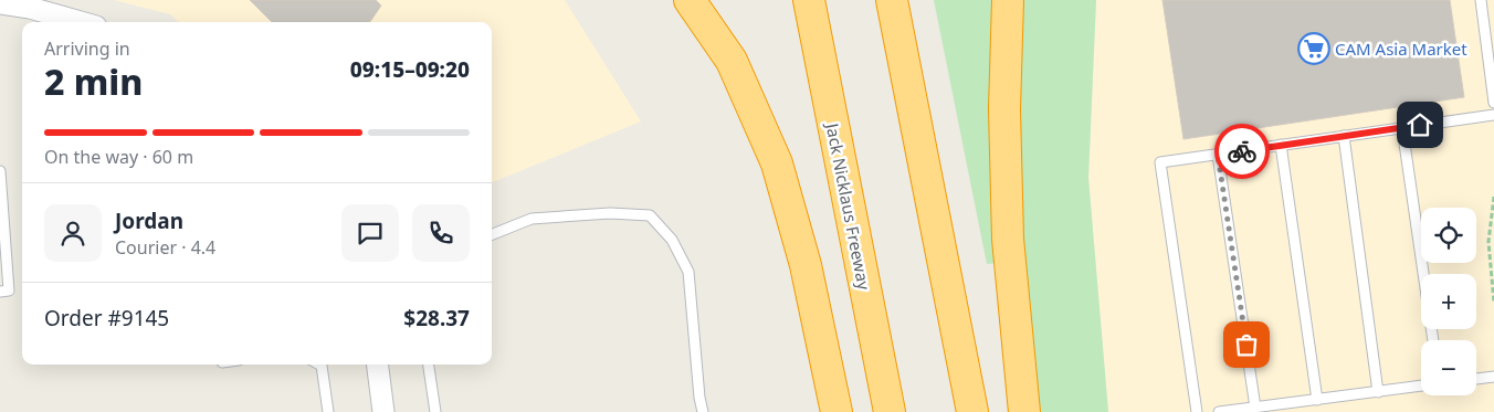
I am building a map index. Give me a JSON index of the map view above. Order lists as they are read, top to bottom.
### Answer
{
  "streets": {
    "highway": ["Jack Nicklaus Freeway"]
  },
  "places": {
    "supermarket": ["CAM Asia Market"]
  },
  "page": {
    "heading": ["2 min", "Arriving in", "09:15–09:20"],
    "panel": [
      "Jordan",
      "Courier · 4.4",
      "Order #9145",
      "$28.37"
    ],
    "bar": "On the way · 60 m",
    "map_buttons": ["+", "−"]
  }
}
